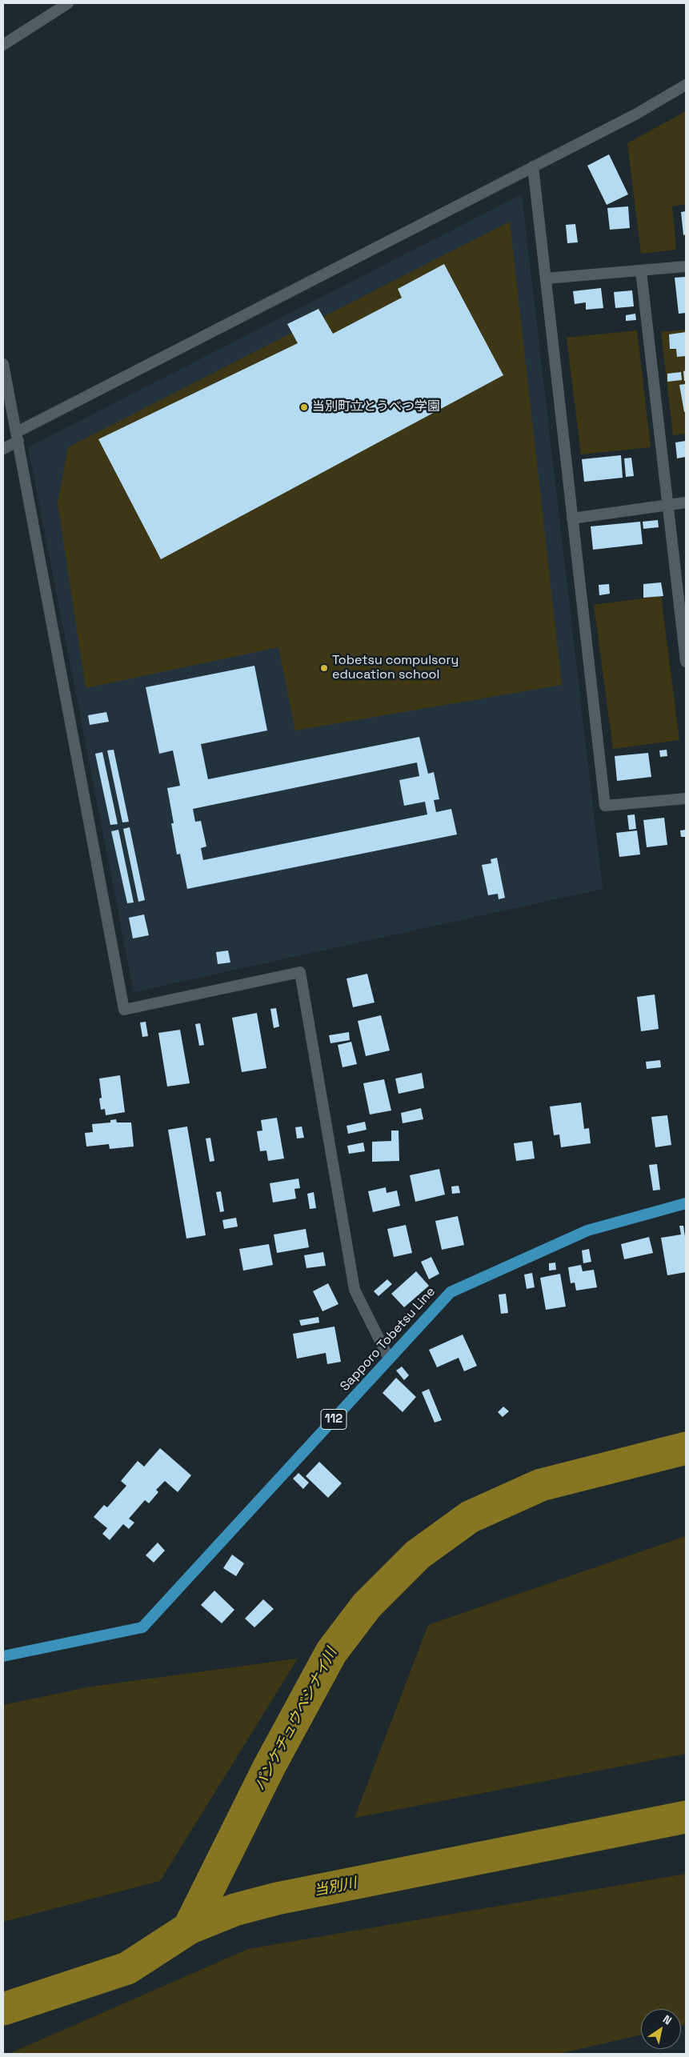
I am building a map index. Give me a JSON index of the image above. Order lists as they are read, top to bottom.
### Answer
{
  "streets": {
    "main road": ["Sapporo Tobetsu Line", "112"]
  },
  "water": ["パンケチュウベシナイ川", "当別川"],
  "places": ["当別町立とうべつ学園", "Tobetsu compulsory education school"],
  "north": "top right"
}
